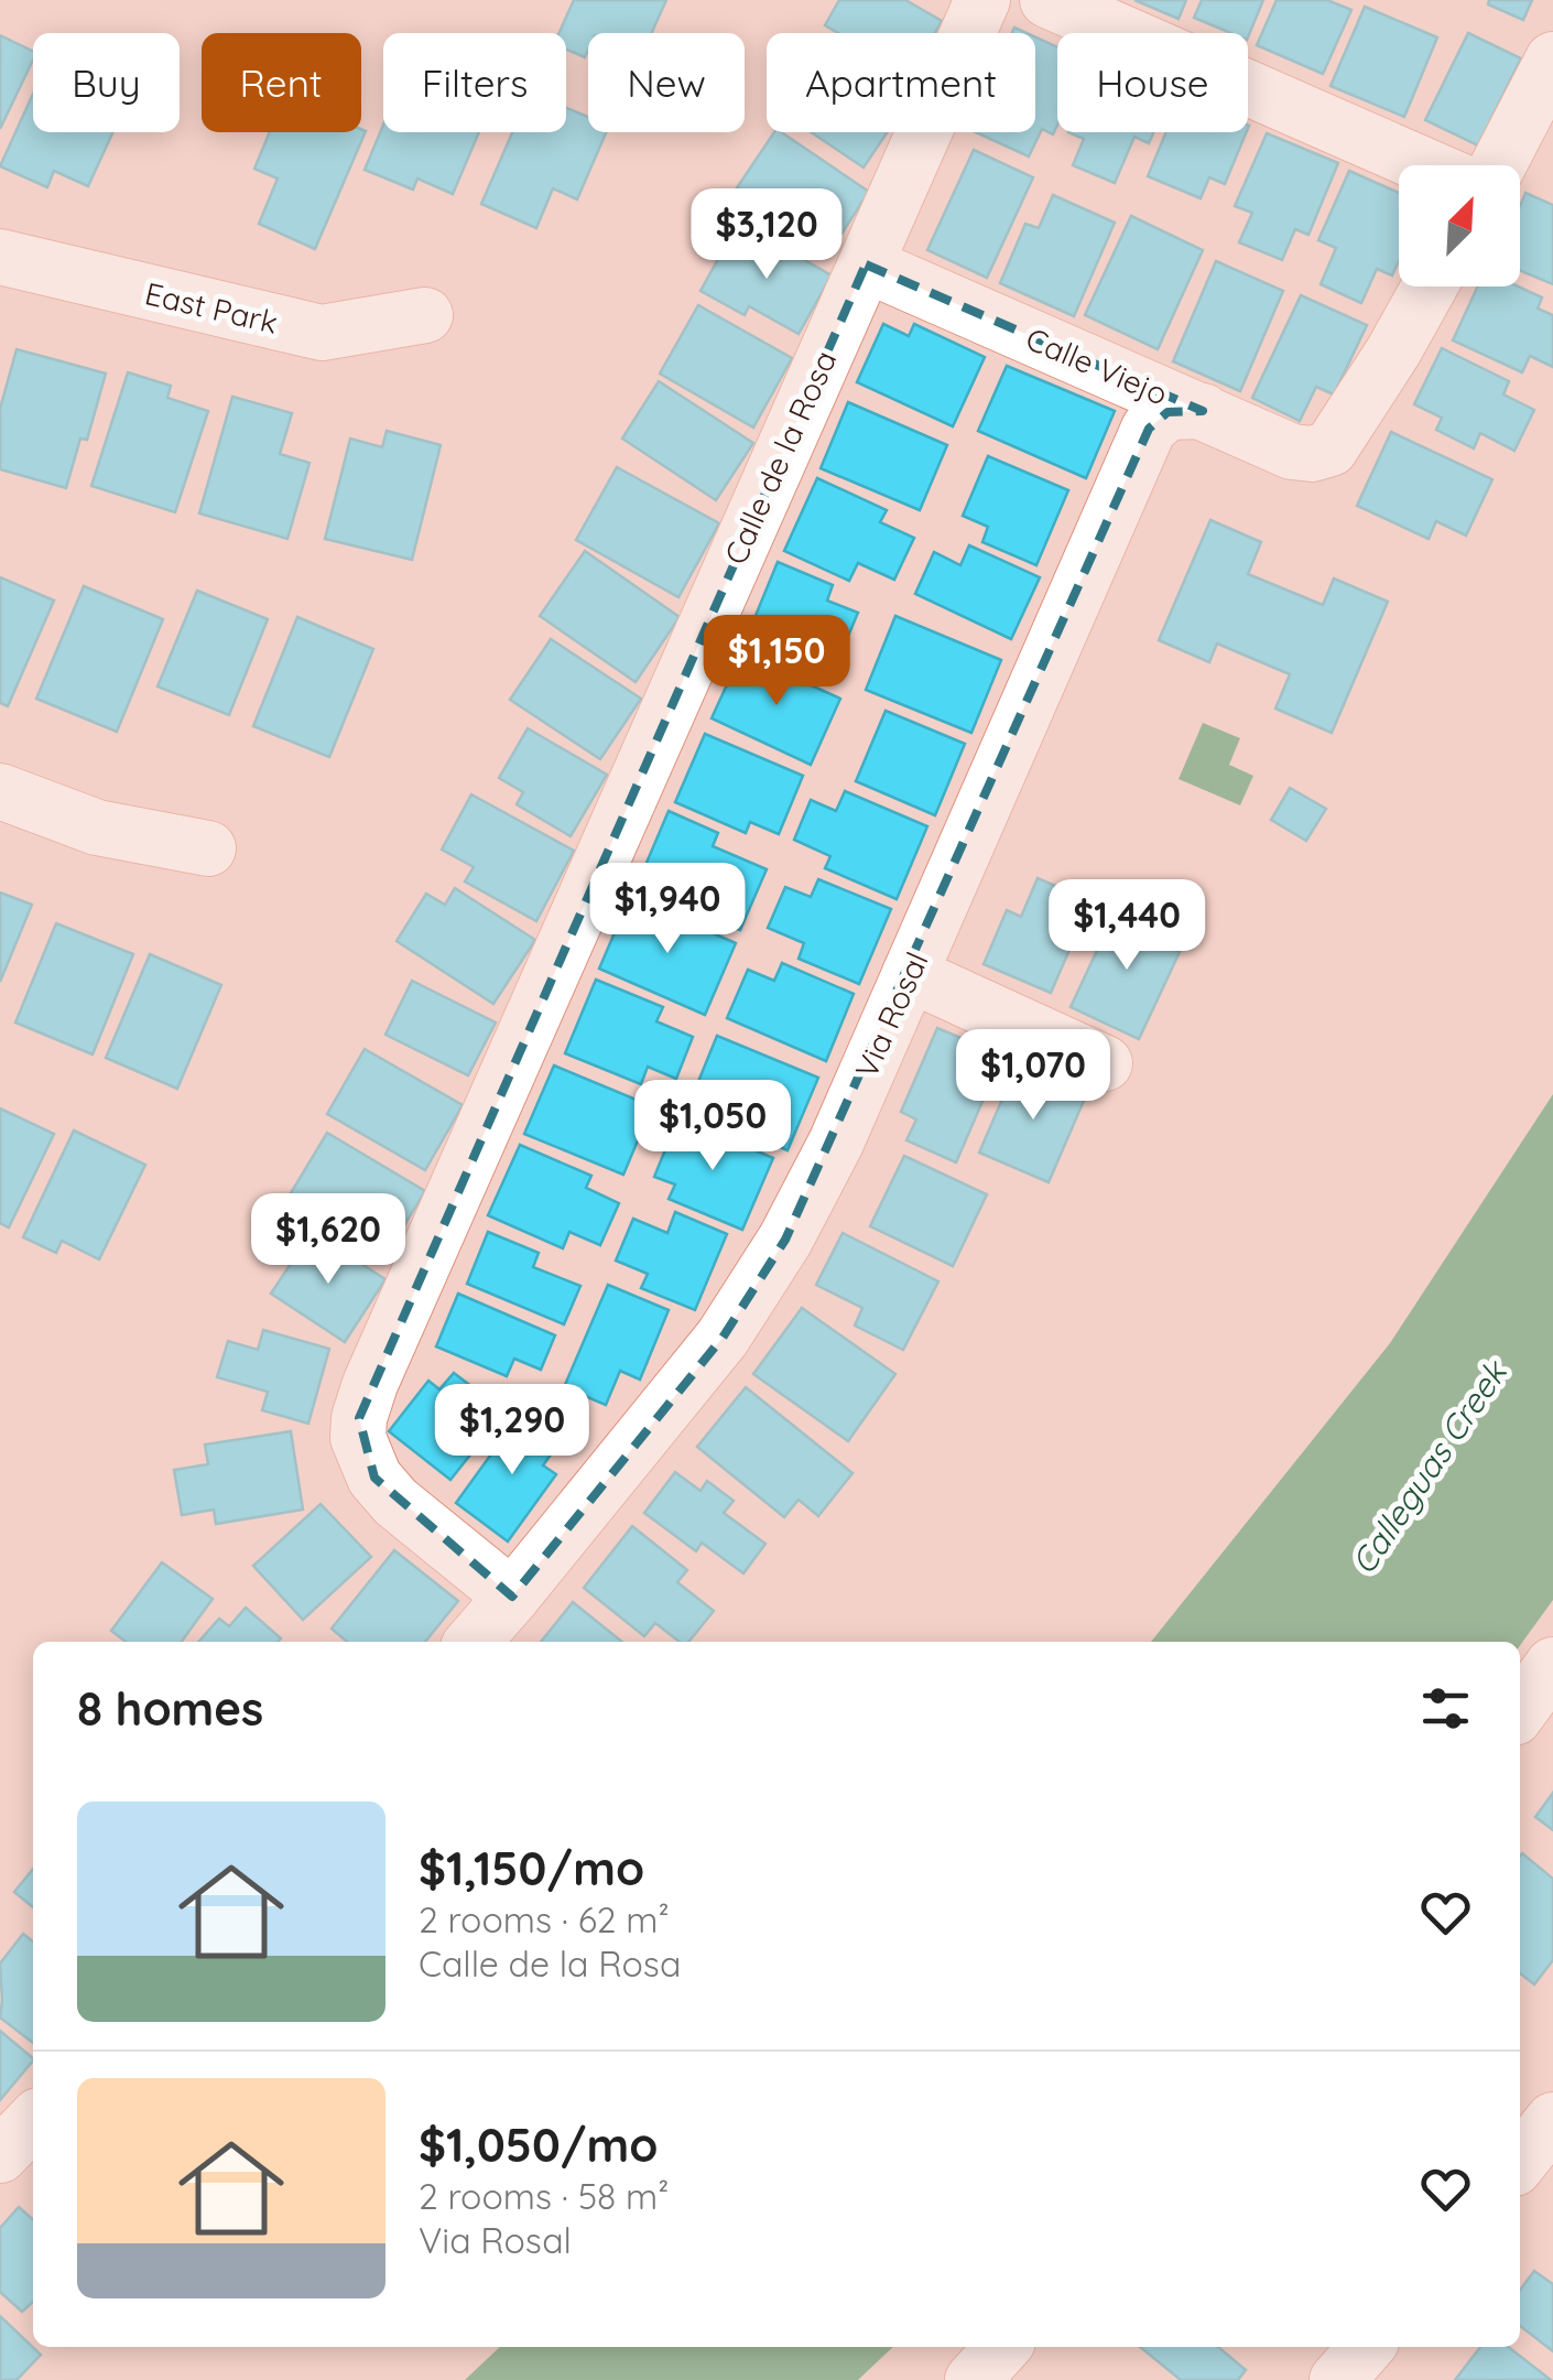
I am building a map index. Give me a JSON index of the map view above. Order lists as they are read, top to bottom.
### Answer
{
  "streets": {
    "street": [
      "East Park",
      "Calle Viejo",
      "Calle de la Rosa",
      "Via Rosal"
    ]
  },
  "crossings": [
    ["Calle Viejo", "Calle de la Rosa"],
    ["Calle Viejo", "Via Rosal"],
    ["Calle de la Rosa", "Via Rosal"]
  ],
  "water": ["Calleguas Creek"],
  "north": "top right",
  "page": {
    "chip": [
      "Buy",
      "Rent",
      "Filters",
      "New",
      "Apartment",
      "House"
    ],
    "price": [
      "$3,120",
      "$1,150",
      "$1,940",
      "$1,440",
      "$1,070",
      "$1,050",
      "$1,620",
      "$1,290"
    ],
    "heading": "8 homes",
    "list": [
      {
        "name": "$1,150/mo",
        "note": "2 rooms · 62 m² · Calle de la Rosa"
      },
      {
        "name": "$1,050/mo",
        "note": "2 rooms · 58 m² · Via Rosal"
      }
    ]
  }
}
